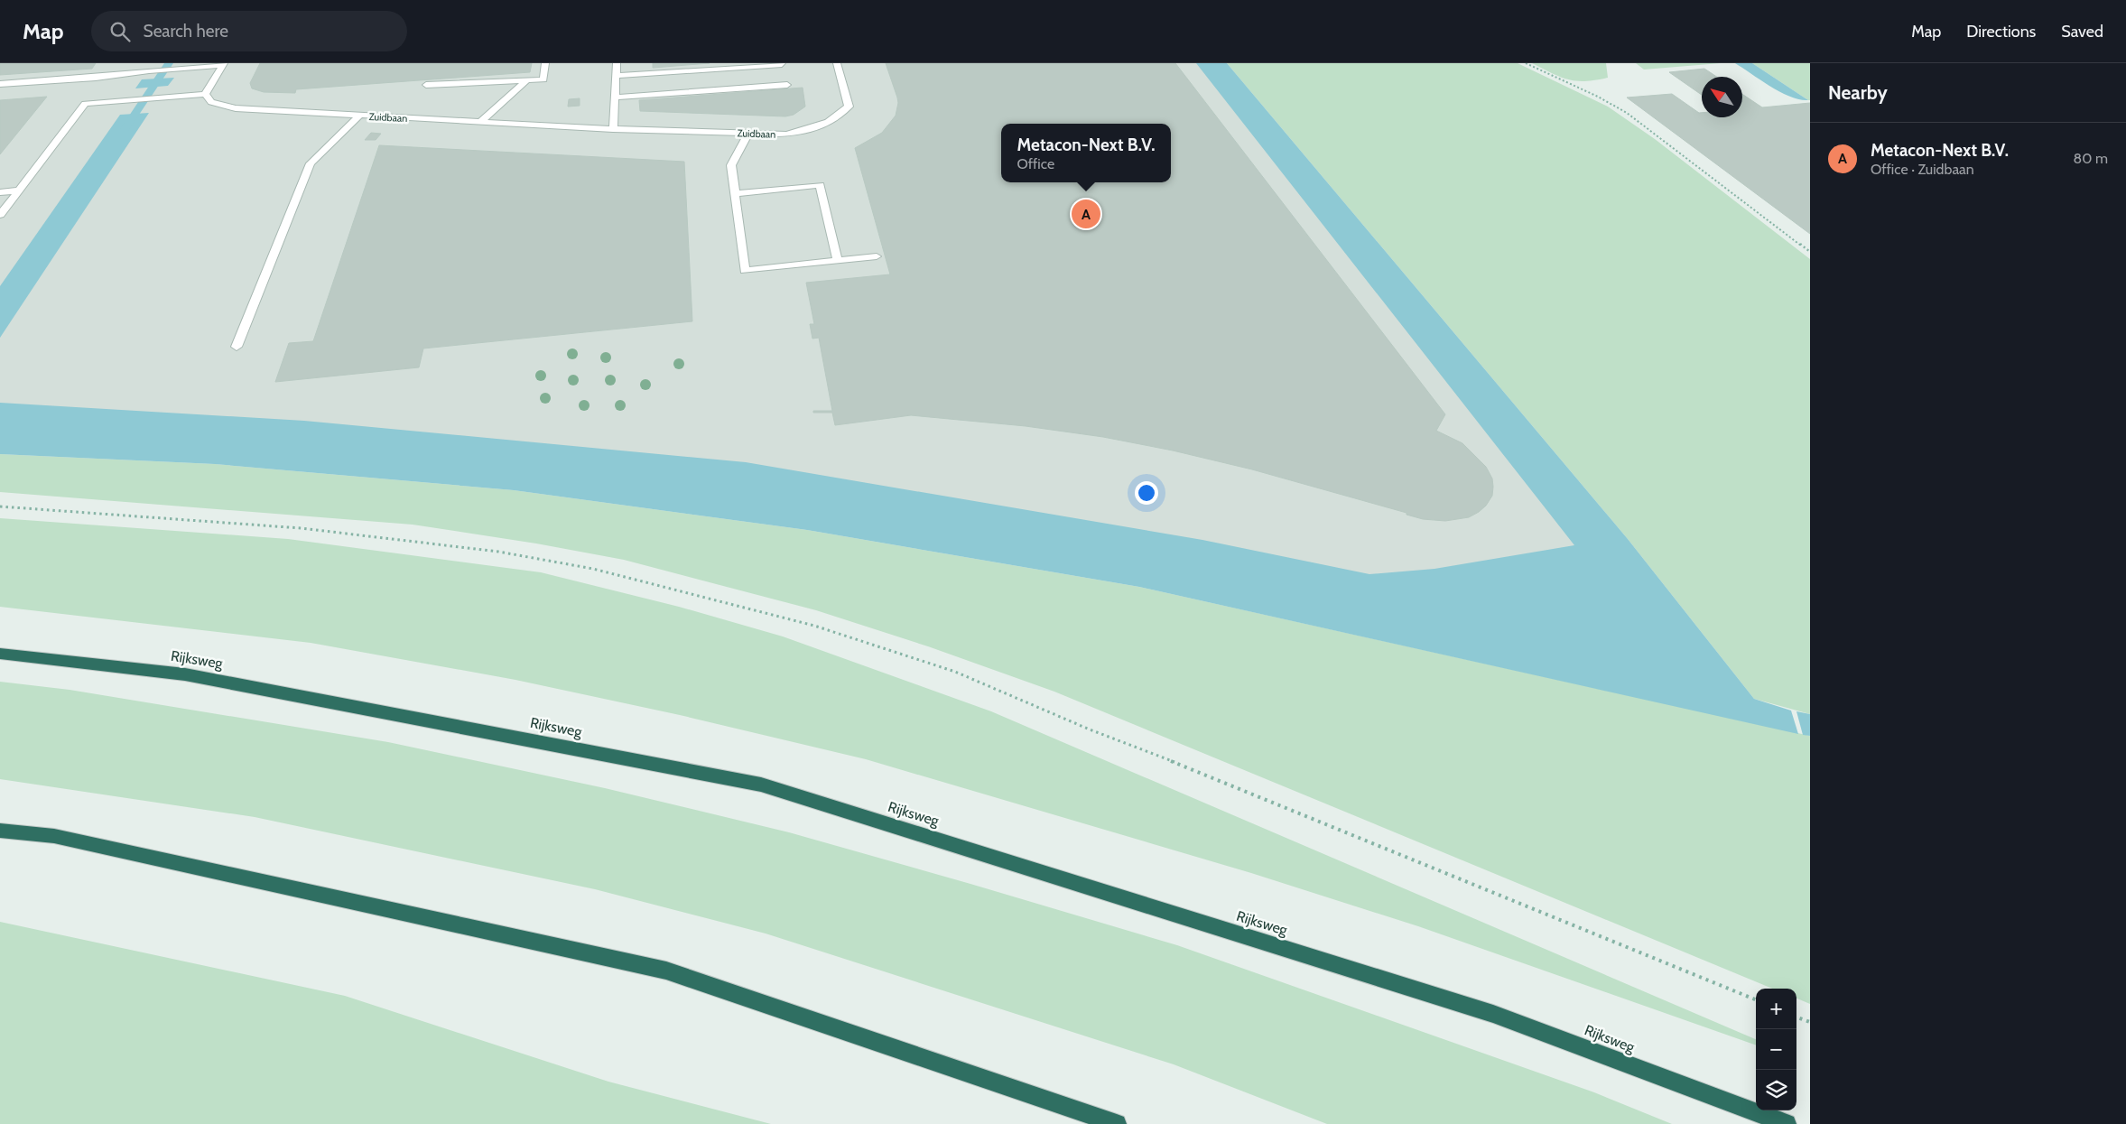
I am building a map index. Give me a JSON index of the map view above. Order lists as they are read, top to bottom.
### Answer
{
  "streets": {
    "highway": ["Rijksweg"],
    "street": ["Zuidbaan"]
  },
  "north": "top left",
  "page": {
    "header": "Map",
    "search": "Search here",
    "nav": ["Map", "Directions", "Saved"],
    "heading": "Nearby",
    "list": [
      {
        "mark": "A",
        "name": "Metacon-Next B.V.",
        "note": "Office · Zuidbaan",
        "value": "80 m"
      }
    ],
    "popup": ["Metacon-Next B.V.", "Office"],
    "pins": "A",
    "map_buttons": ["+", "−"]
  }
}
